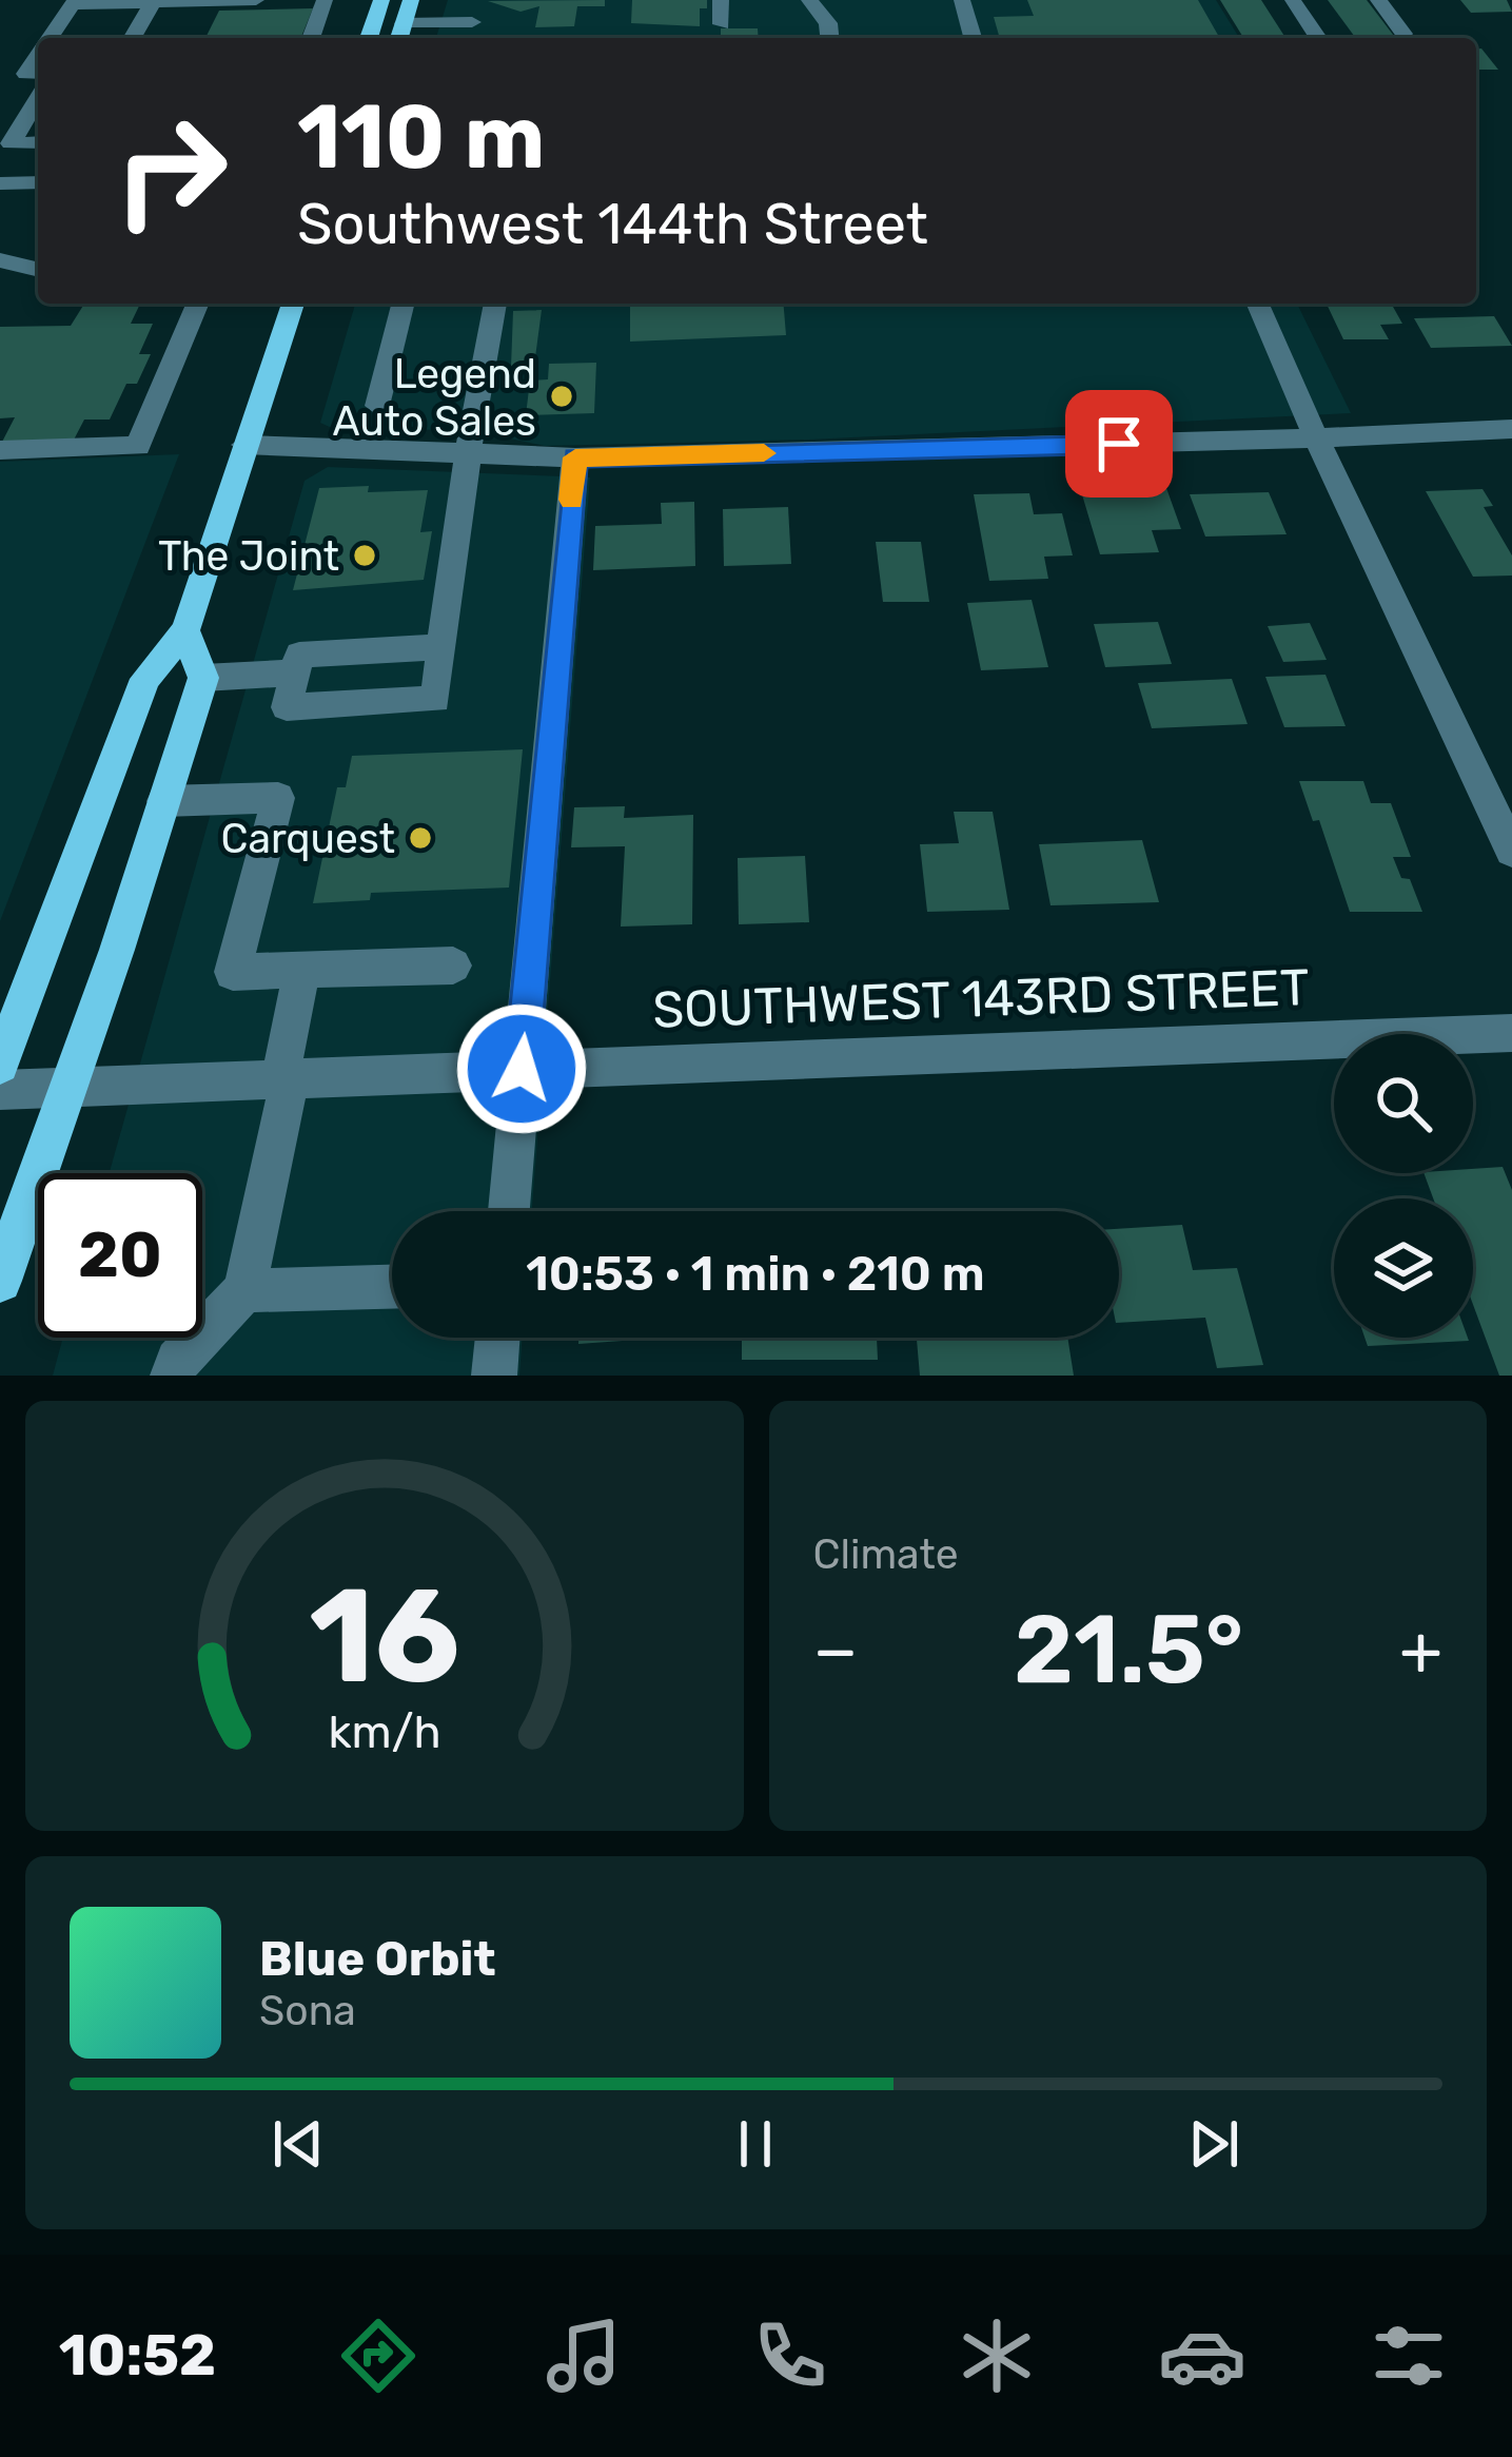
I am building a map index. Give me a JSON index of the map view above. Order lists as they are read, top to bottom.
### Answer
{
  "streets": {
    "street": ["SOUTHWEST 143RD STREET"]
  },
  "places": ["Legend Auto Sales", "The Joint", "Carquest"],
  "page": {
    "turn": ["110 m", "Southwest 144th Street"],
    "limit": "20",
    "trip": "10:53 · 1 min · 210 m",
    "tile": "Climate",
    "heat": ["−", "21.5°", "+"],
    "song": ["Blue Orbit", "Sona"],
    "tabs": "10:52",
    "gauge": ["16", "km/h"]
  }
}
